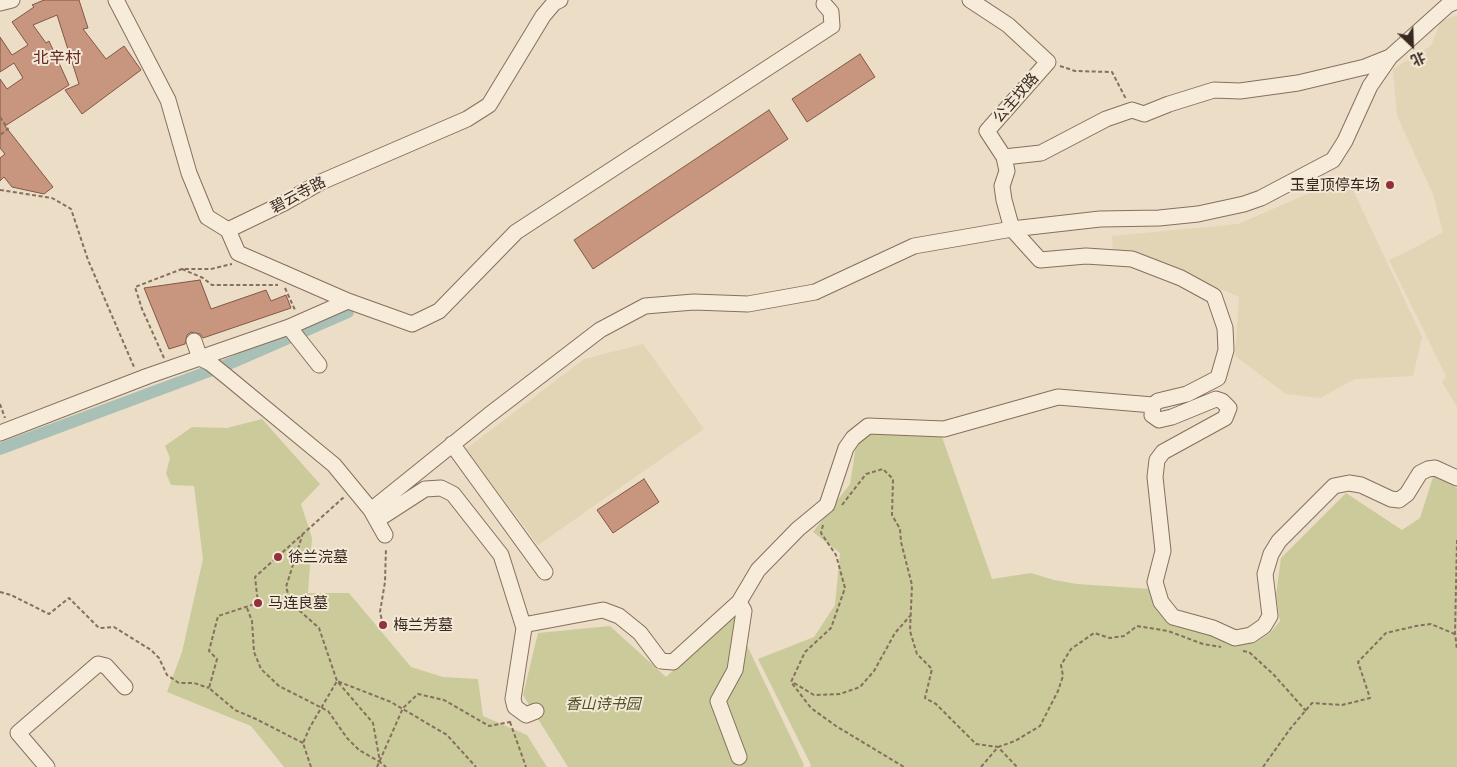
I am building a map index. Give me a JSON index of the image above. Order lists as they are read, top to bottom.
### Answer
{
  "streets": {
    "street": ["公主坟路", "碧云寺路"]
  },
  "districts": ["北辛村"],
  "parks": ["香山诗书园"],
  "places": [
    "玉皇顶停车场",
    "徐兰浣墓",
    "马连良墓",
    "梅兰芳墓"
  ],
  "north": "bottom right"
}
